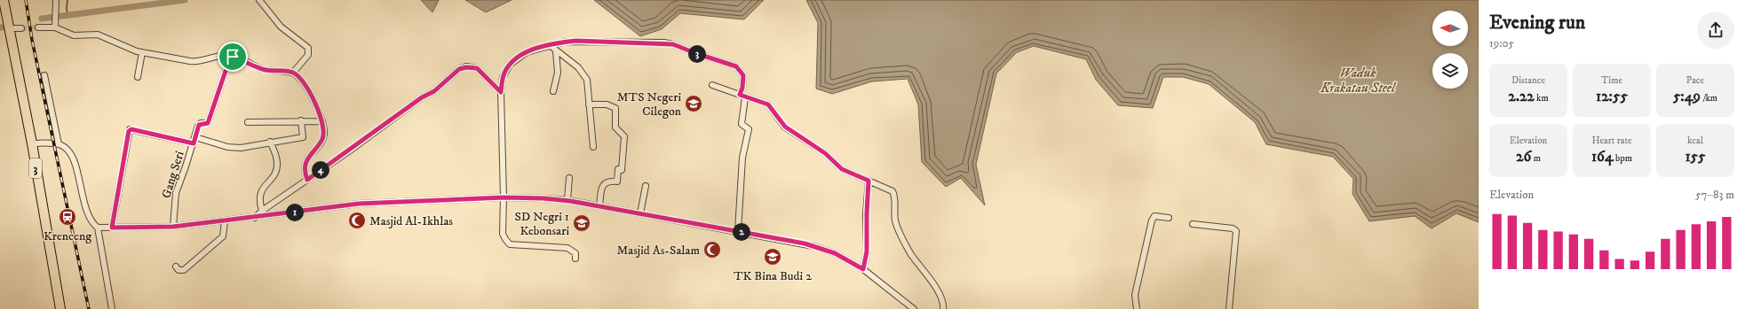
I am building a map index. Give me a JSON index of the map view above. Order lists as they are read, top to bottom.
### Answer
{
  "streets": {
    "highway": ["3"],
    "street": ["Gang Seri"]
  },
  "water": ["Waduk Krakatau Steel"],
  "places": {
    "school or university": ["MTS Negeri Cilegon", "SD Negri 1 Kebonsari", "TK Bina Budi 2"],
    "station": ["Krenceng"],
    "mosque": ["Masjid Al-Ikhlas", "Masjid As-Salam"]
  },
  "north": "left",
  "page": {
    "heading": ["Evening run", "19:05"],
    "pins": [
      "3",
      "4",
      "1",
      "2"
    ],
    "stats": [
      ["Distance", "2.22 km"],
      ["Time", "12:55"],
      ["Pace", "5:49 /km"],
      ["Elevation", "26 m"],
      ["Heart rate", "164 bpm"],
      ["kcal", "155"]
    ],
    "chart": ["Elevation", "57–83 m"]
  }
}
